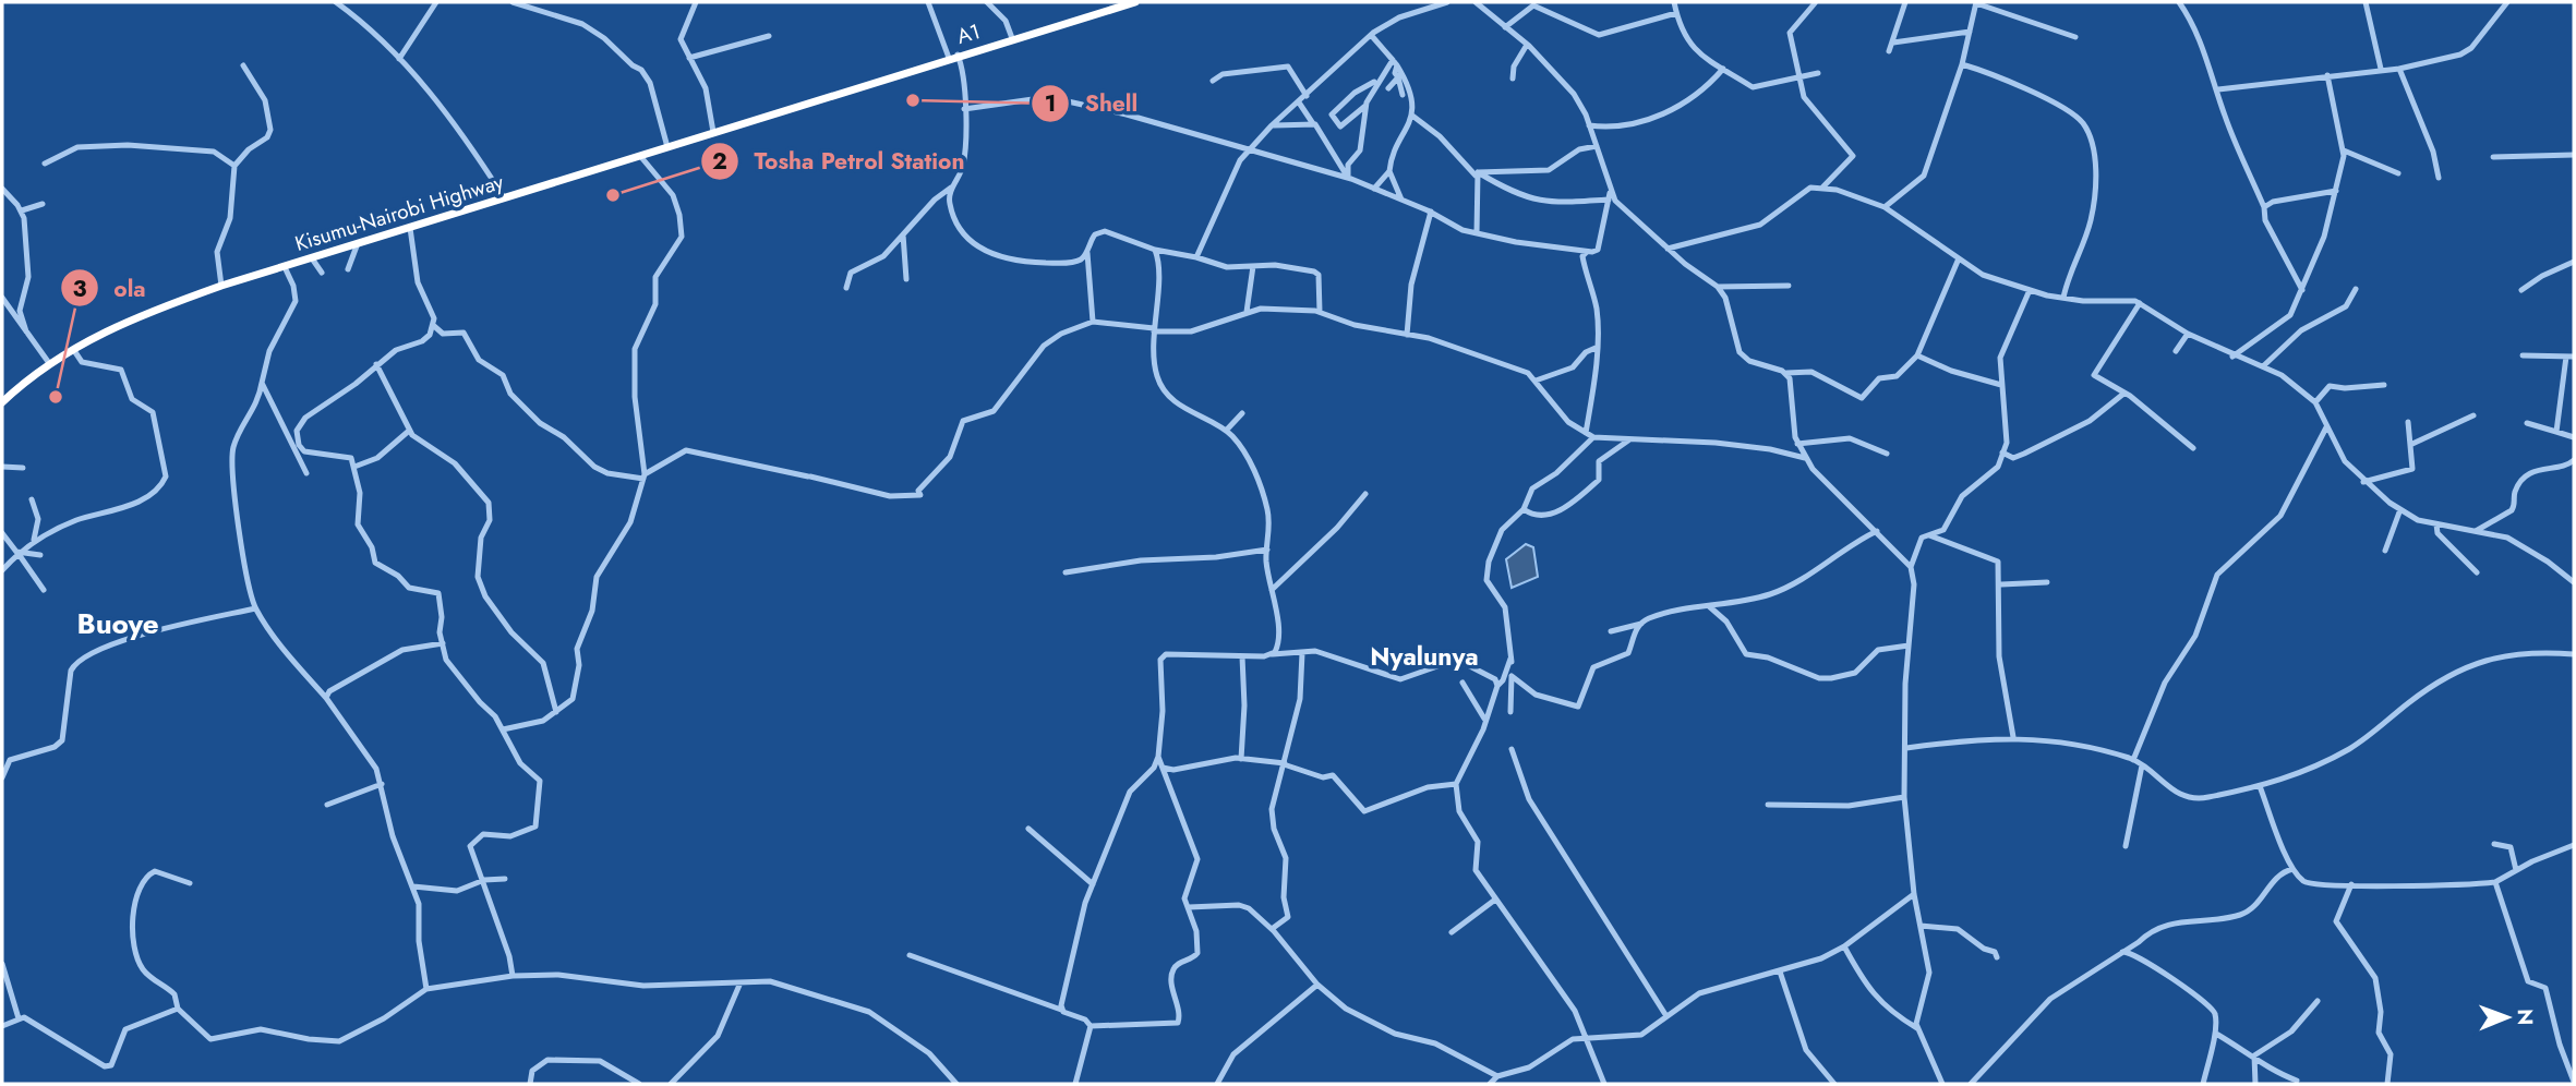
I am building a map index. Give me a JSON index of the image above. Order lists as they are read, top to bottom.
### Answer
{
  "streets": {
    "highway": ["A1", "Kisumu-Nairobi Highway"]
  },
  "crossings": [
    ["A1", "Kisumu-Nairobi Highway"]
  ],
  "districts": ["Buoye", "Nyalunya"],
  "places": ["Shell", "Tosha Petrol Station", "ola"],
  "north": "right"
}
